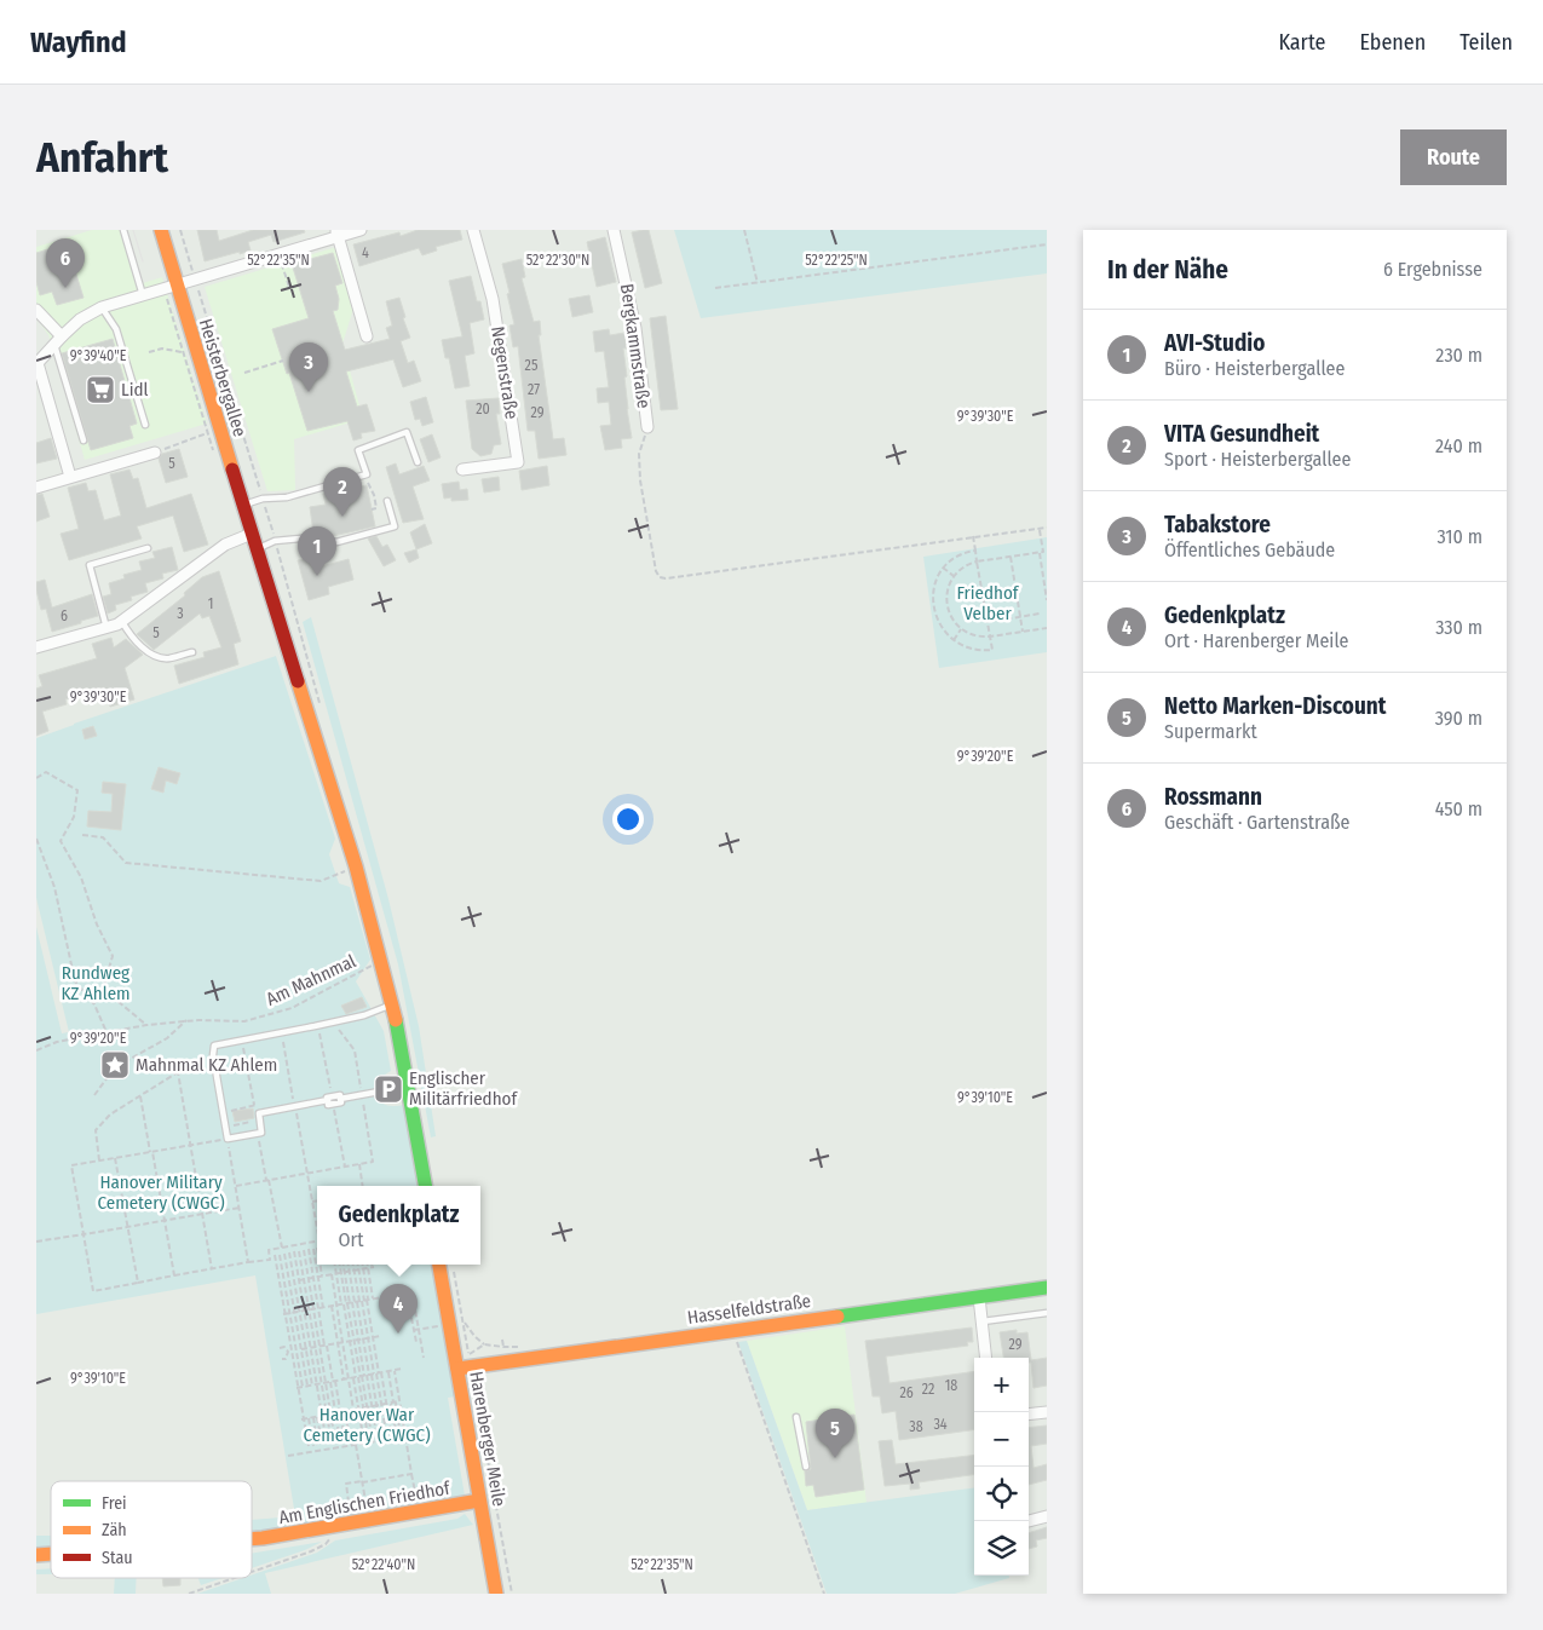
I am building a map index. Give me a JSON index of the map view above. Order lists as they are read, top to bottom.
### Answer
{
  "streets": {
    "main road": [
      "Heisterbergallee",
      "Hasselfeldstraße",
      "Harenberger Meile",
      "Am Englischen Friedhof"
    ],
    "street": ["Bergkammstraße", "Negenstraße"],
    "path": ["Am Mahnmal"]
  },
  "crossings": [
    ["Heisterbergallee", "Am Mahnmal"],
    ["Hasselfeldstraße", "Harenberger Meile"],
    ["Harenberger Meile", "Am Englischen Friedhof"]
  ],
  "parks": [
    "Friedhof Velber",
    "Rundweg KZ Ahlem",
    "Hanover Military Cemetery (CWGC)",
    "Hanover War Cemetery (CWGC)"
  ],
  "places": {
    "supermarket": ["Lidl"],
    "place": ["Mahnmal KZ Ahlem"],
    "parking": ["Englischer Militärfriedhof"]
  },
  "house_numbers": [
    "4",
    "25",
    "27",
    "20",
    "29",
    "5",
    "1",
    "3",
    "6",
    "5",
    "29",
    "18",
    "22",
    "26",
    "34",
    "38"
  ],
  "legend": ["Frei", "Zäh", "Stau"],
  "page": {
    "header": "Wayfind",
    "nav": ["Karte", "Ebenen", "Teilen"],
    "buttons": "Route",
    "title": "Anfahrt",
    "heading": ["In der Nähe", "6 Ergebnisse"],
    "pins": [
      "6",
      "3",
      "2",
      "1",
      "4",
      "5"
    ],
    "list": [
      {
        "mark": "1",
        "name": "AVI-Studio",
        "note": "Büro · Heisterbergallee",
        "value": "230 m"
      },
      {
        "mark": "2",
        "name": "VITA Gesundheit",
        "note": "Sport · Heisterbergallee",
        "value": "240 m"
      },
      {
        "mark": "3",
        "name": "Tabakstore",
        "note": "Öffentliches Gebäude",
        "value": "310 m"
      },
      {
        "mark": "4",
        "name": "Gedenkplatz",
        "note": "Ort · Harenberger Meile",
        "value": "330 m"
      },
      {
        "mark": "5",
        "name": "Netto Marken-Discount",
        "note": "Supermarkt",
        "value": "390 m"
      },
      {
        "mark": "6",
        "name": "Rossmann",
        "note": "Geschäft · Gartenstraße",
        "value": "450 m"
      }
    ],
    "popup": ["Gedenkplatz", "Ort"],
    "map_buttons": ["+", "−"]
  },
  "coordinates": [
    "52°22'35\"N",
    "52°22'30\"N",
    "52°22'25\"N",
    "9°39'40\"E",
    "9°39'30\"E",
    "9°39'20\"E",
    "9°39'10\"E",
    "52°22'40\"N"
  ]
}
